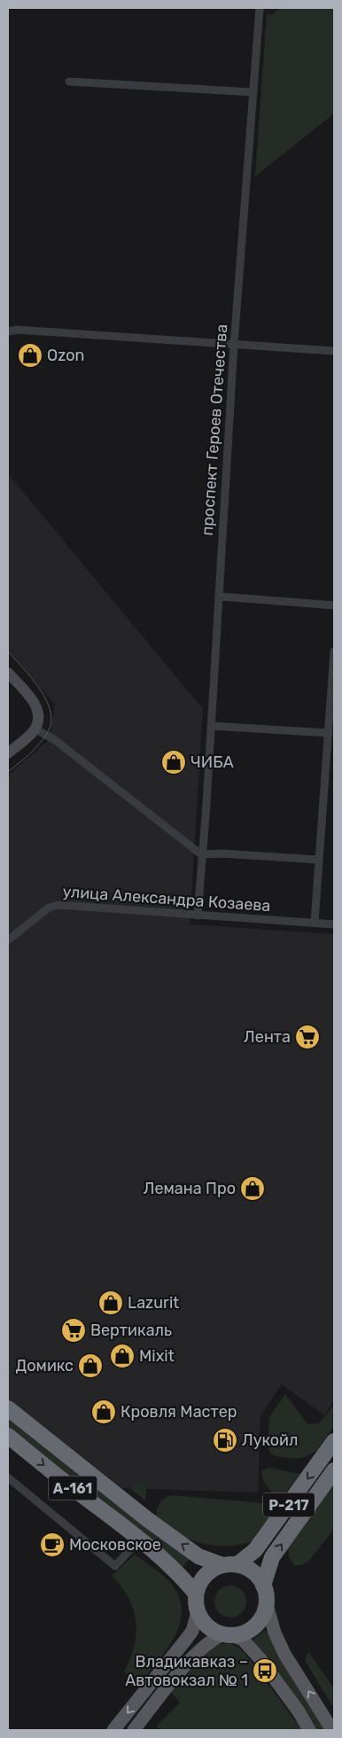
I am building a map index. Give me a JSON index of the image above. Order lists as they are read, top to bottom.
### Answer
{
  "streets": {
    "highway": ["А-161", "Р-217"],
    "street": ["проспект Героев Отечества", "улица Александра Козаева"]
  },
  "crossings": [
    ["проспект Героев Отечества", "улица Александра Козаева"],
    ["А-161", "Р-217"]
  ],
  "places": {
    "shop": [
      "Ozon",
      "ЧИБА",
      "Лемана Про",
      "Lazurit",
      "Mixit",
      "Домикс",
      "Кровля Мастер"
    ],
    "supermarket": ["Лента", "Вертикаль"],
    "fuel station": ["Лукойл"],
    "cafe": ["Московское"],
    "bus stop": ["Владикавказ – Автовокзал № 1"]
  }
}
